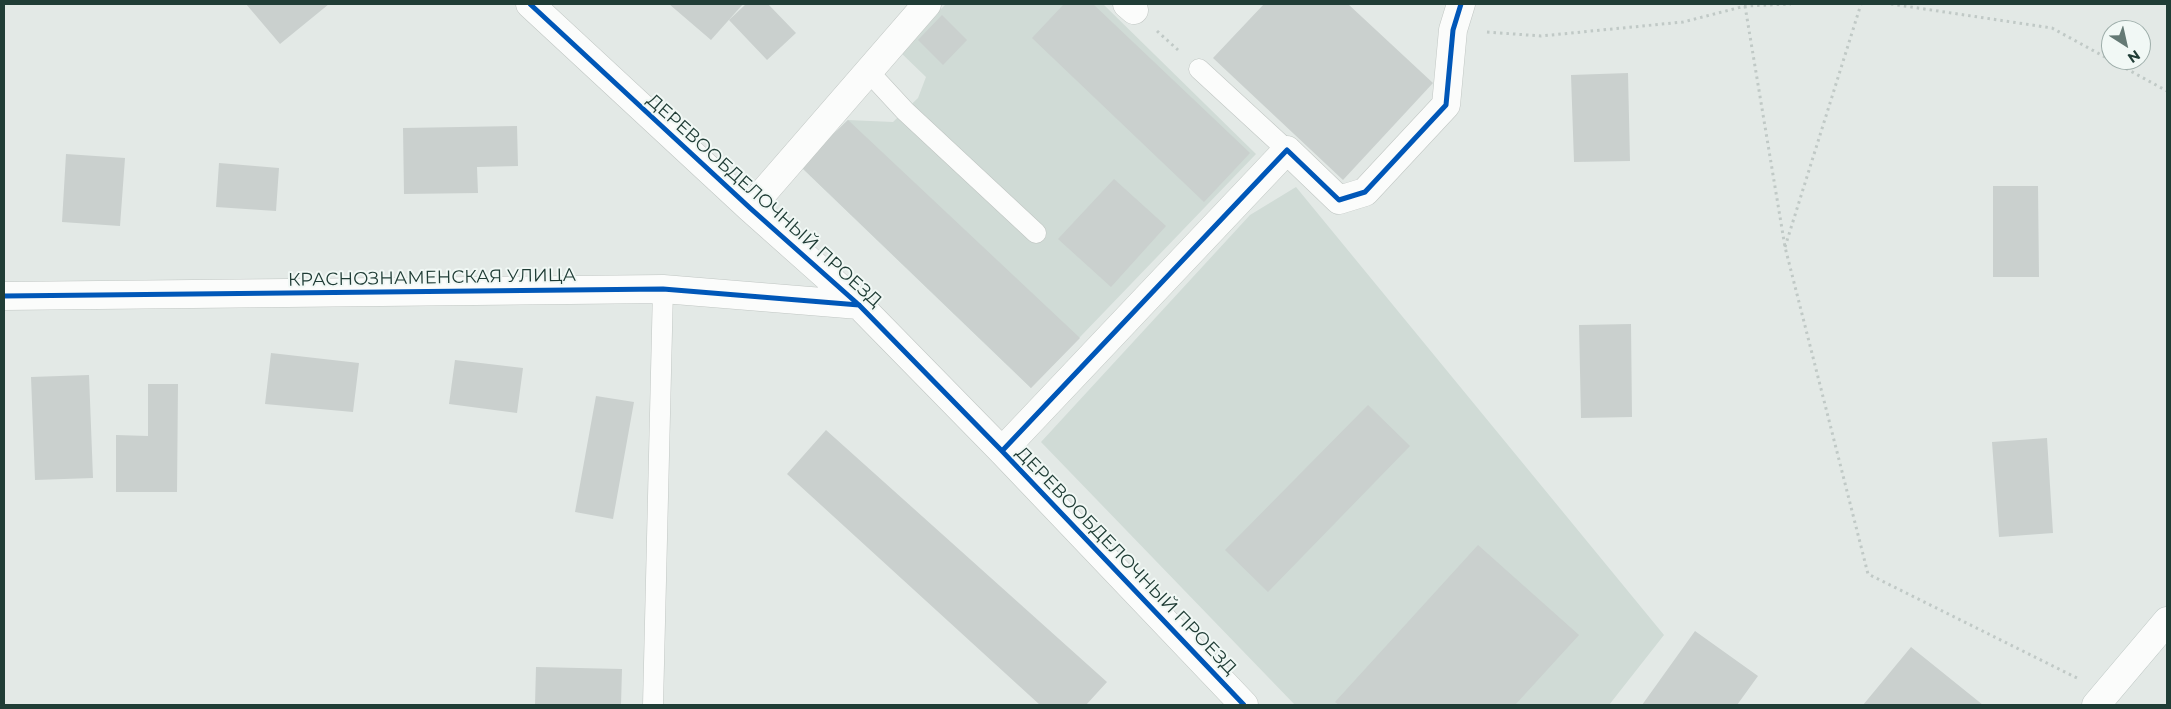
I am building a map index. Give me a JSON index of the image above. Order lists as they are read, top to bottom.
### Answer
{
  "streets": {
    "street": ["ДЕРЕВООБДЕЛОЧНЫЙ ПРОЕЗД", "КРАСНОЗНАМЕНСКАЯ УЛИЦА"]
  },
  "crossings": [
    ["ДЕРЕВООБДЕЛОЧНЫЙ ПРОЕЗД", "КРАСНОЗНАМЕНСКАЯ УЛИЦА"]
  ],
  "north": "bottom right"
}
